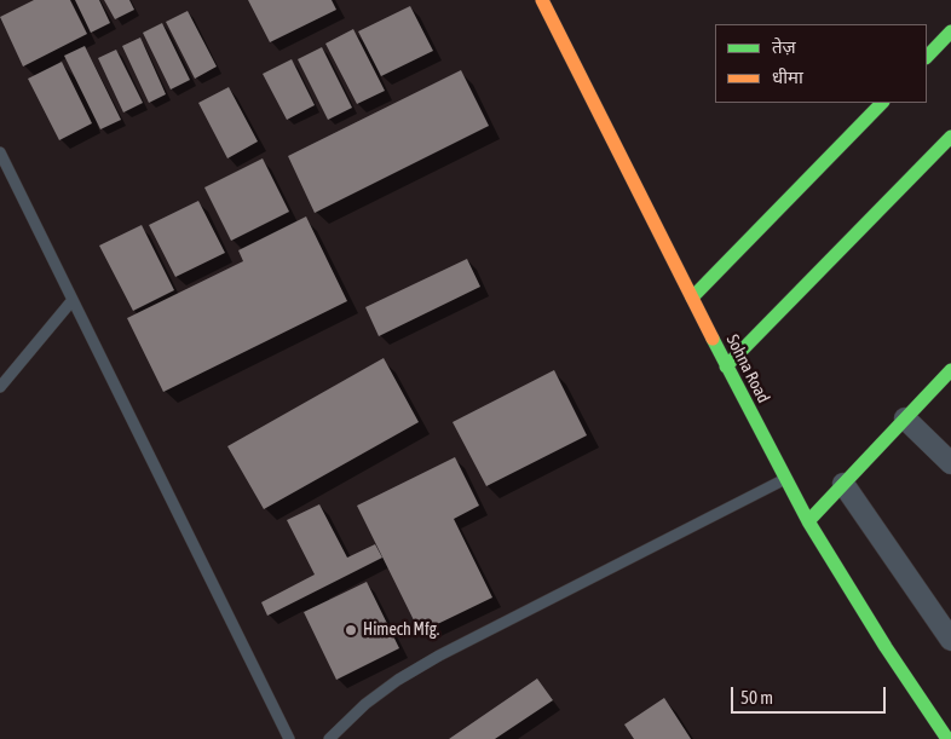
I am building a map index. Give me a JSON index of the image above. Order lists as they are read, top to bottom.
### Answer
{
  "streets": {
    "street": ["Sohna Road"]
  },
  "places": ["Himech Mfg."],
  "legend": ["तेज़", "धीमा"],
  "scale_bar": "50 m"
}
